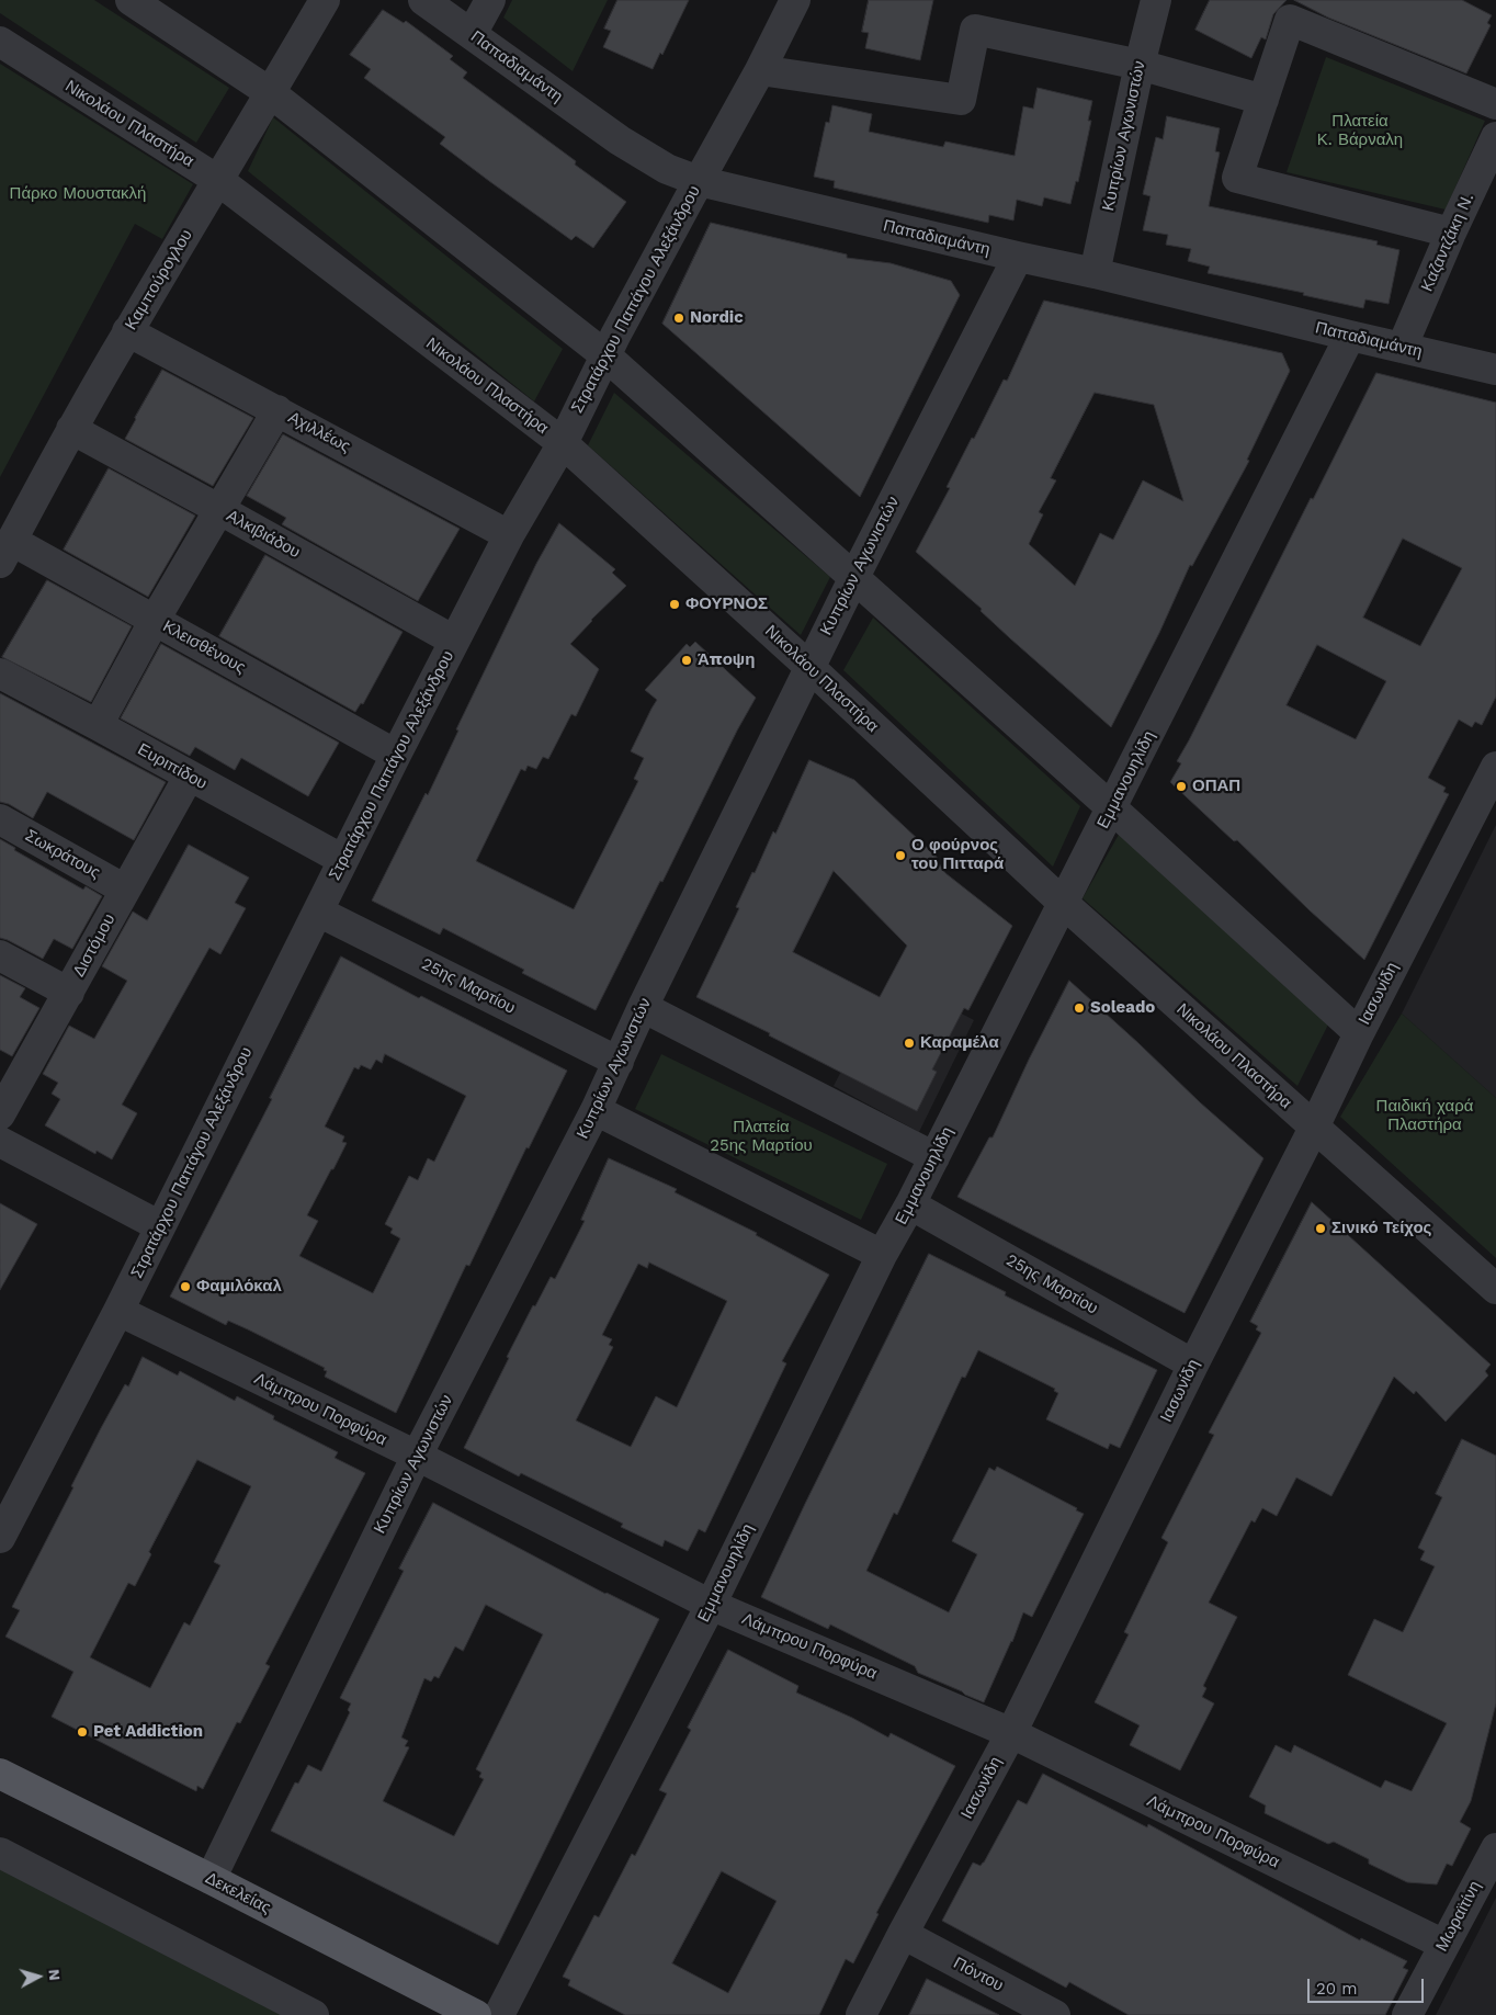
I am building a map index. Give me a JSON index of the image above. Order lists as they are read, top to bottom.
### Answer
{
  "streets": {
    "main road": ["Δεκελείας"],
    "street": [
      "Παπαδιαμάντη",
      "Νικολάου Πλαστήρα",
      "Κυπρίων Αγωνιστών",
      "Καζαντζάκη Ν.",
      "Καμπούρογλου",
      "Στρατάρχου Παπάγου Αλεξάνδρου",
      "Αχιλλέως",
      "Αλκιβιάδου",
      "Κλεισθένους",
      "Ευριπίδου",
      "Εμμανουηλίδη",
      "Σωκράτους",
      "Διστόμου",
      "25ης Μαρτίου",
      "Ιασωνίδη",
      "Λάμπρου Πορφύρα",
      "Μωραϊτίνη",
      "Πόντου"
    ]
  },
  "crossings": [
    ["Παπαδιαμάντη", "Κυπρίων Αγωνιστών"],
    ["Παπαδιαμάντη", "Καζαντζάκη Ν."],
    ["Παπαδιαμάντη", "Στρατάρχου Παπάγου Αλεξάνδρου"],
    ["Παπαδιαμάντη", "Εμμανουηλίδη"],
    ["Νικολάου Πλαστήρα", "Κυπρίων Αγωνιστών"],
    ["Νικολάου Πλαστήρα", "Καμπούρογλου"],
    ["Νικολάου Πλαστήρα", "Στρατάρχου Παπάγου Αλεξάνδρου"],
    ["Νικολάου Πλαστήρα", "Εμμανουηλίδη"],
    ["Νικολάου Πλαστήρα", "Ιασωνίδη"],
    ["Κυπρίων Αγωνιστών", "25ης Μαρτίου"],
    ["Κυπρίων Αγωνιστών", "Λάμπρου Πορφύρα"],
    ["Κυπρίων Αγωνιστών", "Δεκελείας"],
    ["Καμπούρογλου", "Αχιλλέως"],
    ["Καμπούρογλου", "Αλκιβιάδου"],
    ["Καμπούρογλου", "Κλεισθένους"],
    ["Στρατάρχου Παπάγου Αλεξάνδρου", "Αχιλλέως"],
    ["Στρατάρχου Παπάγου Αλεξάνδρου", "Αλκιβιάδου"],
    ["Στρατάρχου Παπάγου Αλεξάνδρου", "Κλεισθένους"],
    ["Στρατάρχου Παπάγου Αλεξάνδρου", "Ευριπίδου"],
    ["Στρατάρχου Παπάγου Αλεξάνδρου", "25ης Μαρτίου"],
    ["Στρατάρχου Παπάγου Αλεξάνδρου", "Λάμπρου Πορφύρα"],
    ["Ευριπίδου", "Διστόμου"],
    ["Εμμανουηλίδη", "25ης Μαρτίου"],
    ["Εμμανουηλίδη", "Λάμπρου Πορφύρα"],
    ["Σωκράτους", "Διστόμου"],
    ["25ης Μαρτίου", "Ιασωνίδη"],
    ["Ιασωνίδη", "Λάμπρου Πορφύρα"],
    ["Ιασωνίδη", "Πόντου"],
    ["Λάμπρου Πορφύρα", "Μωραϊτίνη"]
  ],
  "parks": [
    "Πλατεία Κ. Βάρναλη",
    "Πάρκο Μουστακλή",
    "Παιδική χαρά Πλαστήρα",
    "Πλατεία 25ης Μαρτίου"
  ],
  "places": [
    "Nordic",
    "ΦΟΥΡΝΟΣ",
    "Άποψη",
    "ΟΠΑΠ",
    "Ο φούρνος του Πιτταρά",
    "Soleado",
    "Καραμέλα",
    "Σινικό Τείχος",
    "Φαμιλόκαλ",
    "Pet Addiction"
  ],
  "scale_bar": "20 m",
  "north": "right"
}
